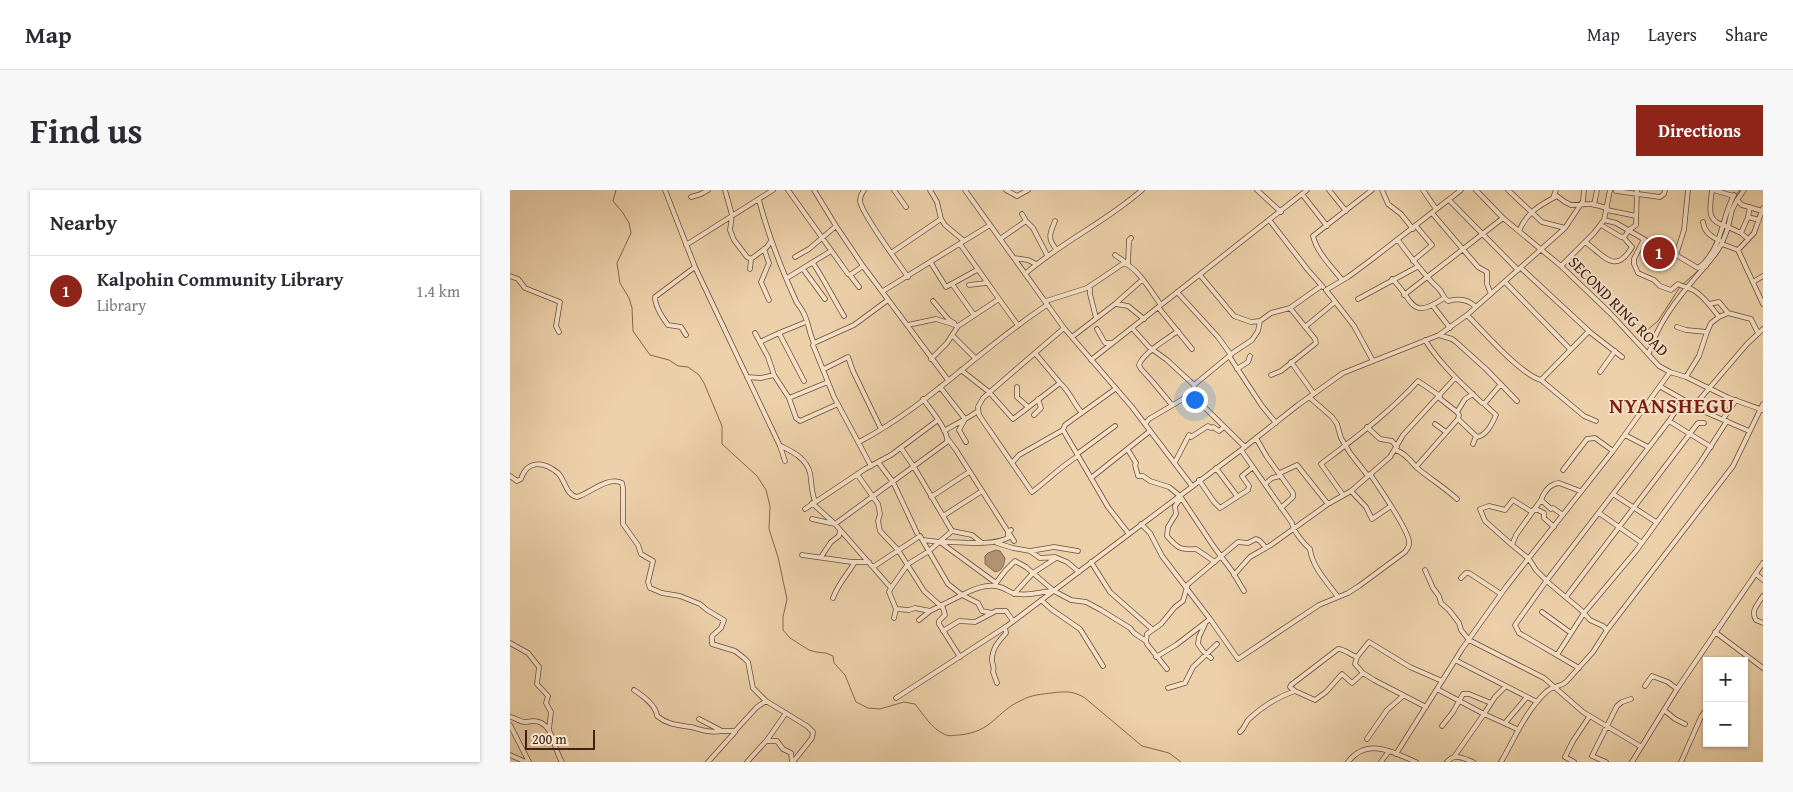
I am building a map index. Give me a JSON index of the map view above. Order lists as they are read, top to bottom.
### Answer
{
  "streets": {
    "street": ["SECOND RING ROAD"]
  },
  "districts": ["NYANSHEGU"],
  "scale_bar": "200 m",
  "page": {
    "header": "Map",
    "nav": ["Map", "Layers", "Share"],
    "title": "Find us",
    "buttons": "Directions",
    "heading": "Nearby",
    "pins": "1",
    "list": [
      {
        "mark": "1",
        "name": "Kalpohin Community Library",
        "note": "Library",
        "value": "1.4 km"
      }
    ],
    "map_buttons": ["+", "−"],
    "scale": "200 m"
  }
}
